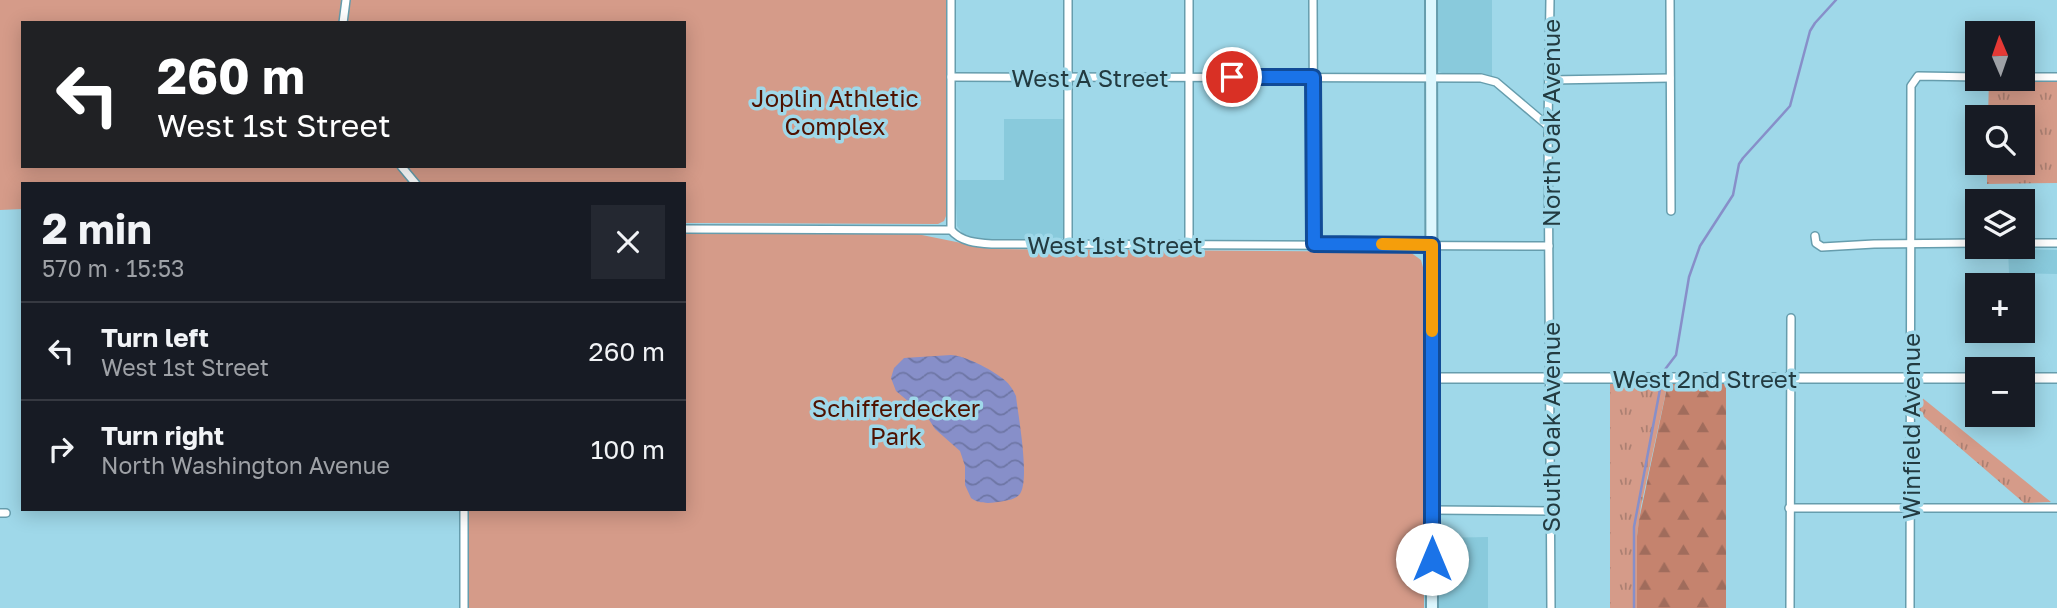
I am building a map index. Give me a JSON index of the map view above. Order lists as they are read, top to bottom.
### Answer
{
  "streets": {
    "street": [
      "West A Street",
      "North Oak Avenue",
      "West 1st Street",
      "West 2nd Street",
      "Winfield Avenue",
      "South Oak Avenue"
    ]
  },
  "crossings": [
    ["West A Street", "North Oak Avenue"],
    ["North Oak Avenue", "West 1st Street"],
    ["North Oak Avenue", "South Oak Avenue"],
    ["West 1st Street", "South Oak Avenue"],
    ["West 2nd Street", "Winfield Avenue"],
    ["West 2nd Street", "South Oak Avenue"]
  ],
  "parks": ["Joplin Athletic Complex", "Schifferdecker Park"],
  "north": "top",
  "page": {
    "map_buttons": ["+", "−"],
    "turn": ["260 m", "West 1st Street"],
    "heading": ["2 min", "570 m · 15:53"],
    "list": [
      {
        "name": "Turn left",
        "note": "West 1st Street",
        "value": "260 m"
      },
      {
        "name": "Turn right",
        "note": "North Washington Avenue",
        "value": "100 m"
      }
    ]
  }
}
